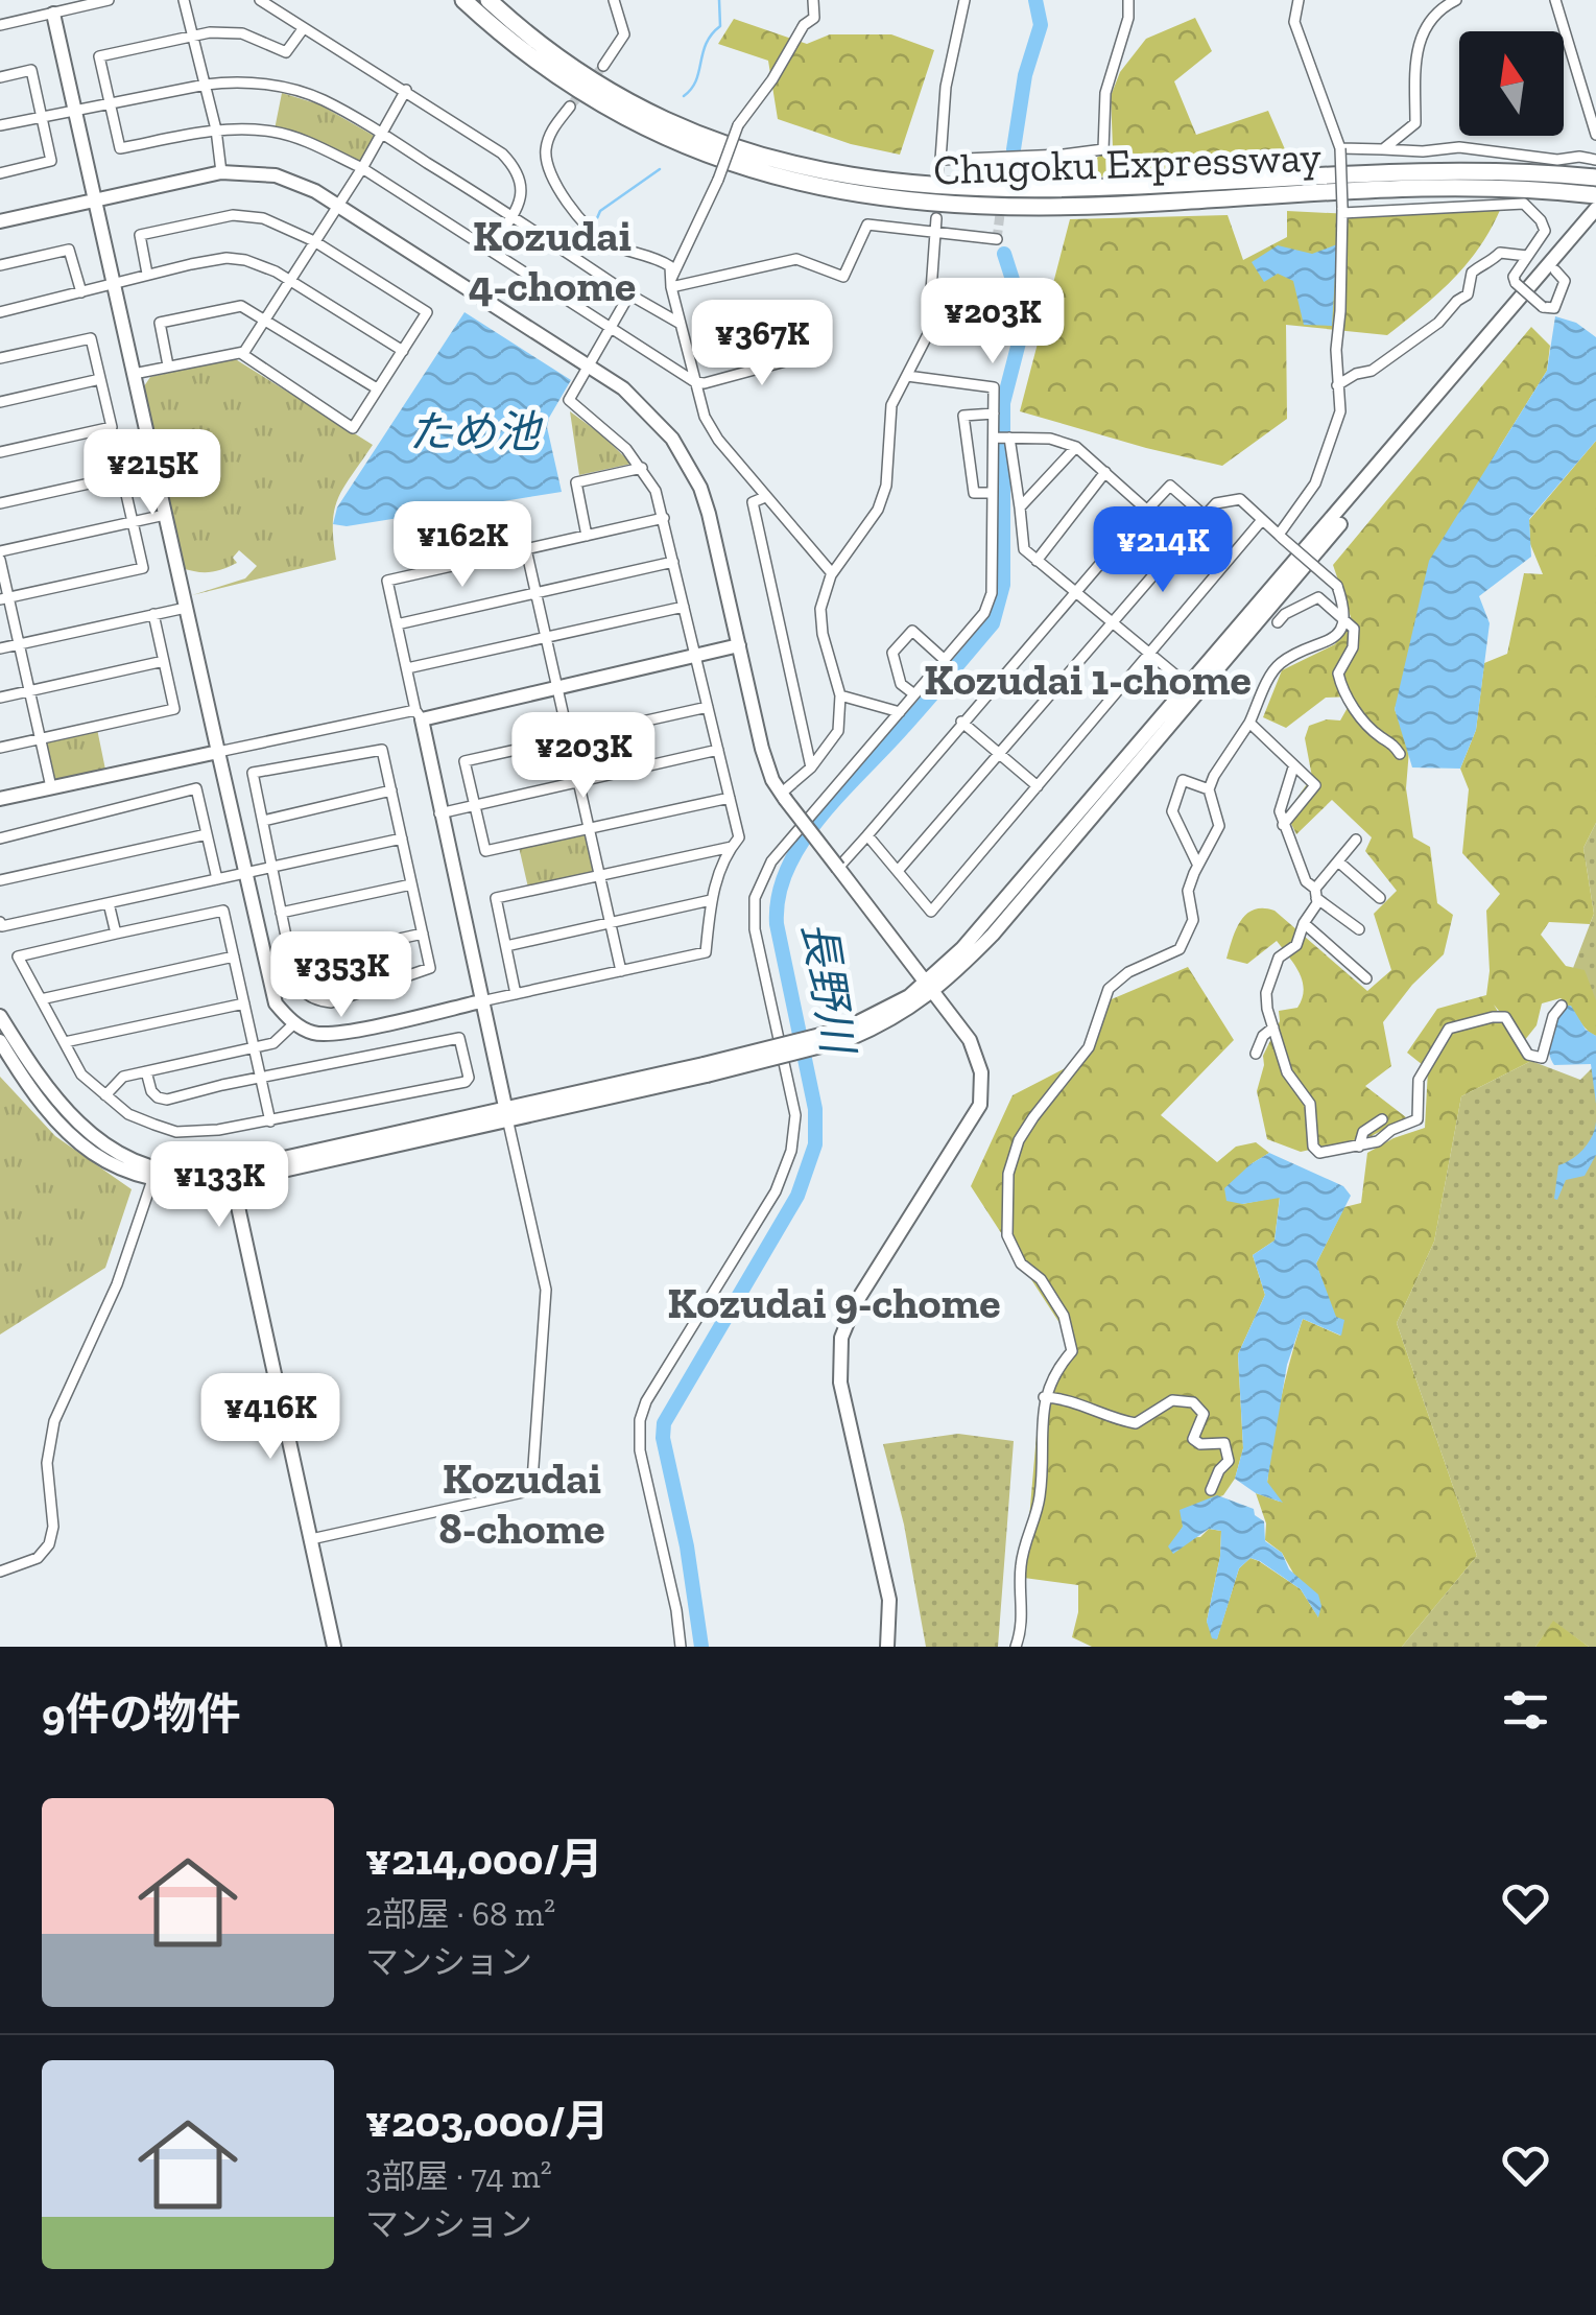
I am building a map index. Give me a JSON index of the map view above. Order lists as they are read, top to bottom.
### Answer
{
  "streets": {
    "highway": ["Chugoku Expressway"]
  },
  "districts": [
    "Kozudai 4-chome",
    "Kozudai 1-chome",
    "Kozudai 9-chome",
    "Kozudai 8-chome"
  ],
  "water": ["ため池", "長野川"],
  "north": "top",
  "page": {
    "price": [
      "¥203K",
      "¥367K",
      "¥215K",
      "¥162K",
      "¥214K",
      "¥203K",
      "¥353K",
      "¥133K",
      "¥416K"
    ],
    "heading": "9件の物件",
    "list": [
      {
        "name": "¥214,000/月",
        "note": "2部屋 · 68 m² · マンション"
      },
      {
        "name": "¥203,000/月",
        "note": "3部屋 · 74 m² · マンション"
      }
    ]
  }
}
